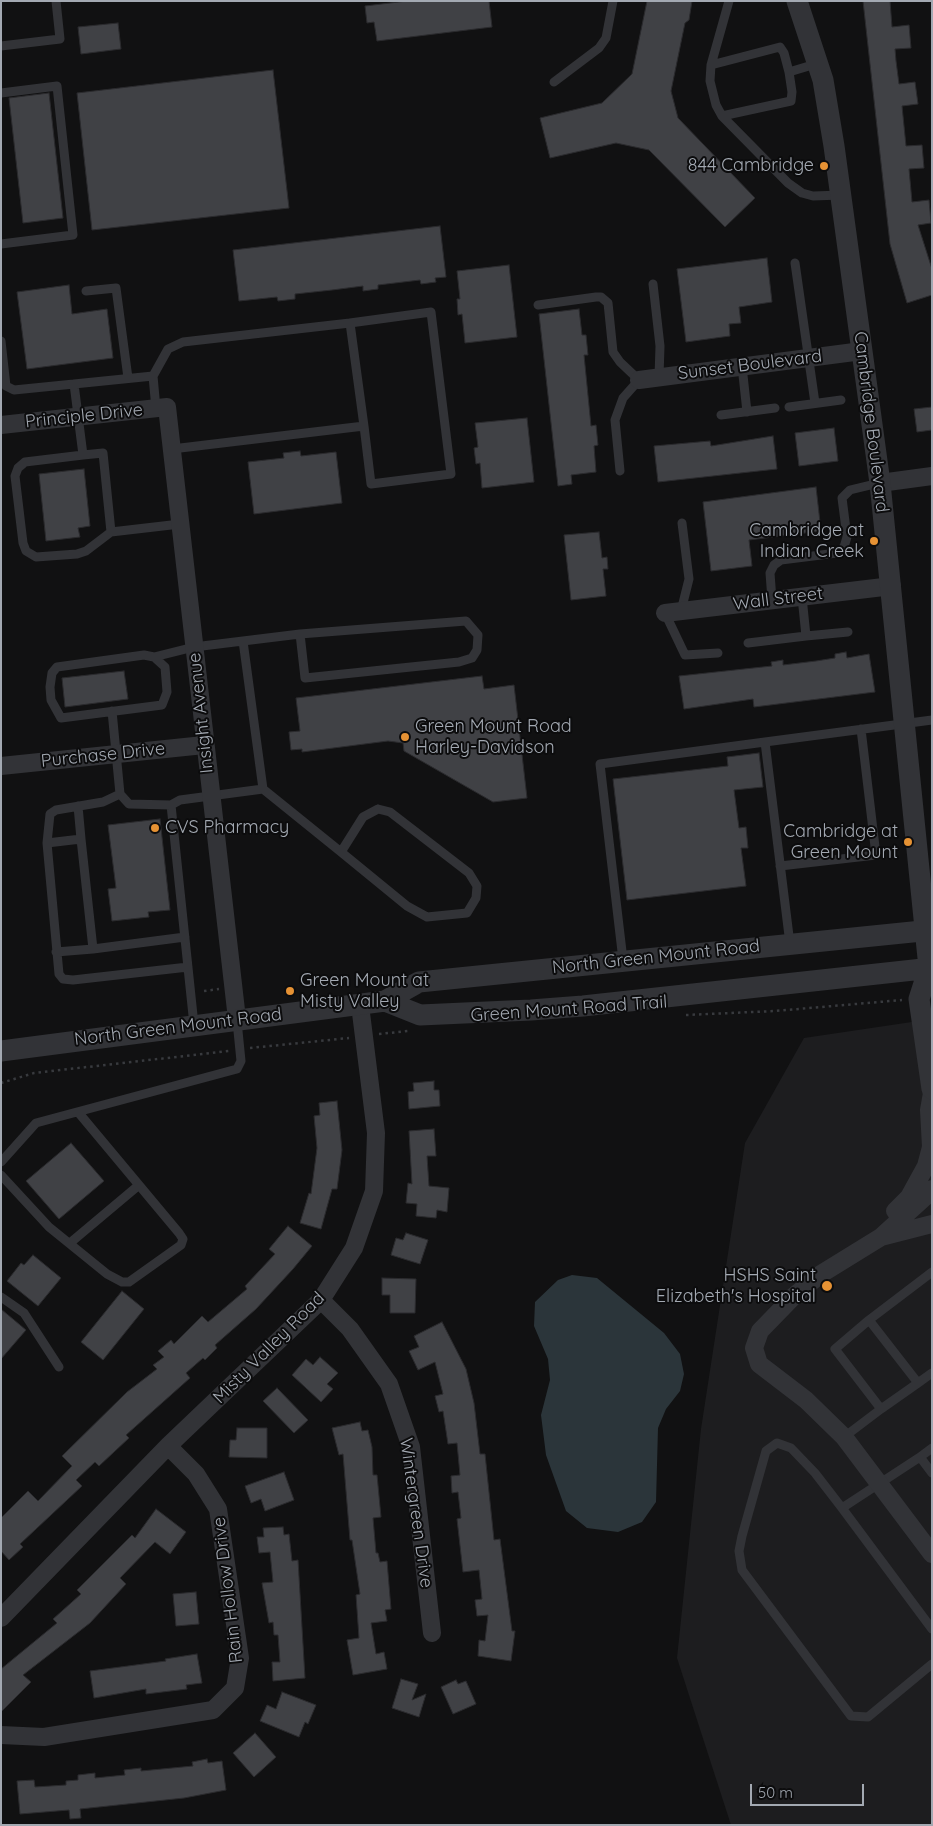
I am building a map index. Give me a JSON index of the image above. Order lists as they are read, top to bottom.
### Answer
{
  "streets": {
    "street": [
      "Sunset Boulevard",
      "Principle Drive",
      "Cambridge Boulevard",
      "Wall Street",
      "Insight Avenue",
      "Purchase Drive",
      "North Green Mount Road",
      "Misty Valley Road",
      "Wintergreen Drive",
      "Rain Hollow Drive"
    ],
    "path": ["Green Mount Road Trail"]
  },
  "crossings": [
    ["Sunset Boulevard", "Cambridge Boulevard"],
    ["Principle Drive", "Insight Avenue"],
    ["Cambridge Boulevard", "Wall Street"],
    ["Cambridge Boulevard", "North Green Mount Road"],
    ["Insight Avenue", "Purchase Drive"],
    ["Insight Avenue", "North Green Mount Road"],
    ["North Green Mount Road", "Misty Valley Road"],
    ["Misty Valley Road", "Wintergreen Drive"],
    ["Misty Valley Road", "Rain Hollow Drive"]
  ],
  "places": [
    "844 Cambridge",
    "Cambridge at Indian Creek",
    "Green Mount Road Harley-Davidson",
    "CVS Pharmacy",
    "Cambridge at Green Mount",
    "Green Mount at Misty Valley",
    "HSHS Saint Elizabeth's Hospital"
  ],
  "scale_bar": "50 m"
}
